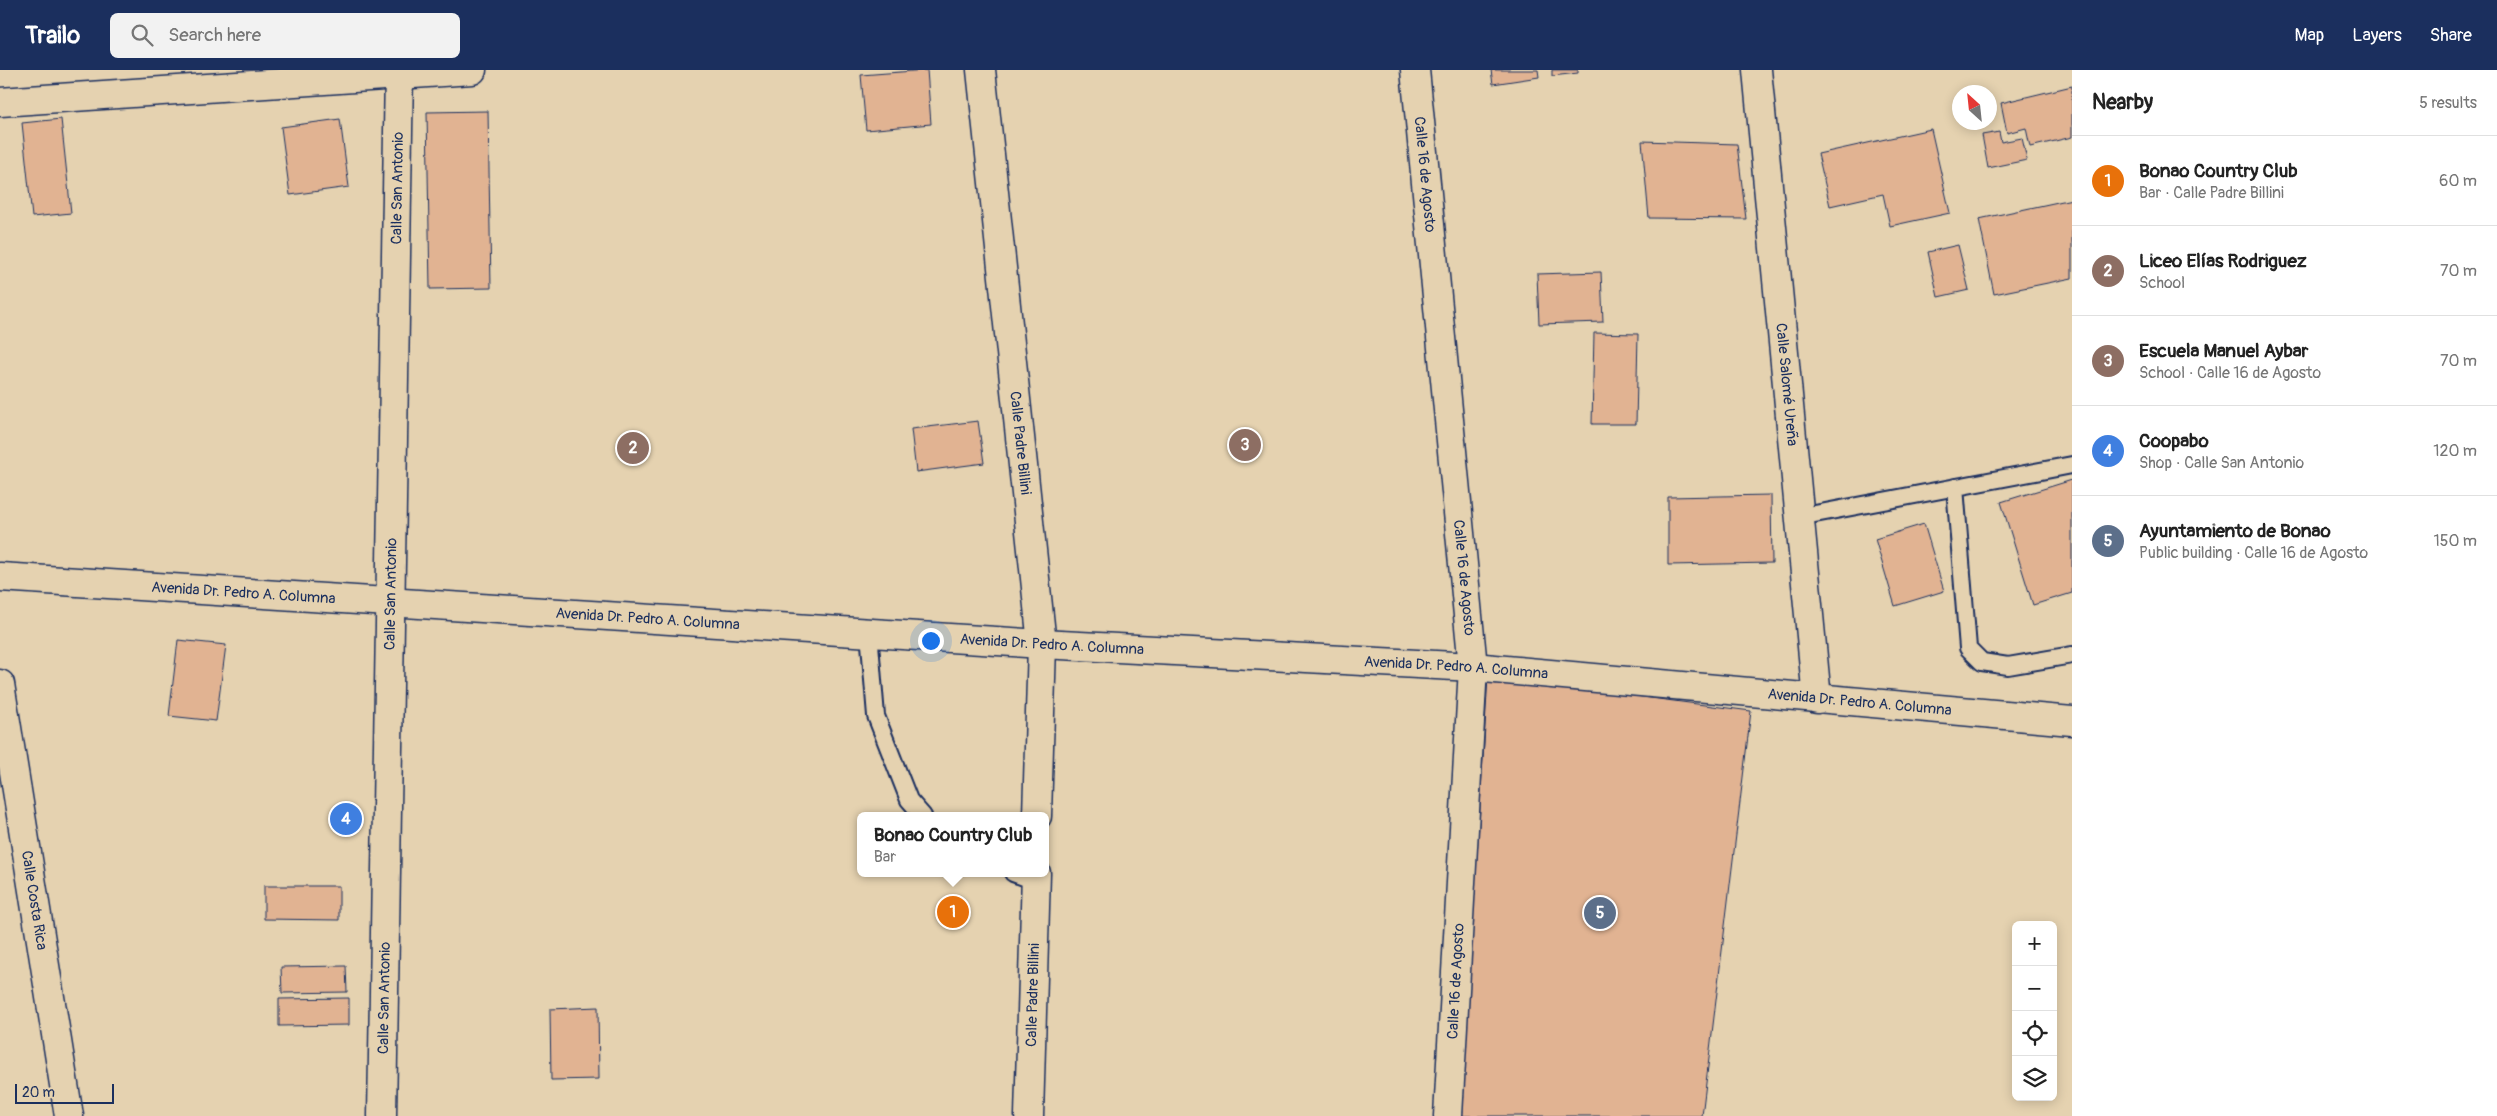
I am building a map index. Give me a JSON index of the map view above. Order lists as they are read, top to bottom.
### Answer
{
  "streets": {
    "street": [
      "Calle 16 de Agosto",
      "Calle San Antonio",
      "Calle Salomé Ureña",
      "Calle Padre Billini",
      "Avenida Dr. Pedro A. Columna",
      "Calle Costa Rica"
    ]
  },
  "crossings": [
    ["Calle 16 de Agosto", "Avenida Dr. Pedro A. Columna"],
    ["Calle San Antonio", "Avenida Dr. Pedro A. Columna"],
    ["Calle Salomé Ureña", "Avenida Dr. Pedro A. Columna"],
    ["Calle Padre Billini", "Avenida Dr. Pedro A. Columna"]
  ],
  "scale_bar": "20 m",
  "north": "top left",
  "page": {
    "header": "Trailo",
    "search": "Search here",
    "nav": ["Map", "Layers", "Share"],
    "heading": ["Nearby", "5 results"],
    "list": [
      {
        "mark": "1",
        "name": "Bonao Country Club",
        "note": "Bar · Calle Padre Billini",
        "value": "60 m"
      },
      {
        "mark": "2",
        "name": "Liceo Elías Rodriguez",
        "note": "School",
        "value": "70 m"
      },
      {
        "mark": "3",
        "name": "Escuela Manuel Aybar",
        "note": "School · Calle 16 de Agosto",
        "value": "70 m"
      },
      {
        "mark": "4",
        "name": "Coopabo",
        "note": "Shop · Calle San Antonio",
        "value": "120 m"
      },
      {
        "mark": "5",
        "name": "Ayuntamiento de Bonao",
        "note": "Public building · Calle 16 de Agosto",
        "value": "150 m"
      }
    ],
    "pins": [
      "3",
      "2",
      "4",
      "1",
      "5"
    ],
    "popup": ["Bonao Country Club", "Bar"],
    "map_buttons": ["+", "−"],
    "scale": "20 m"
  }
}
